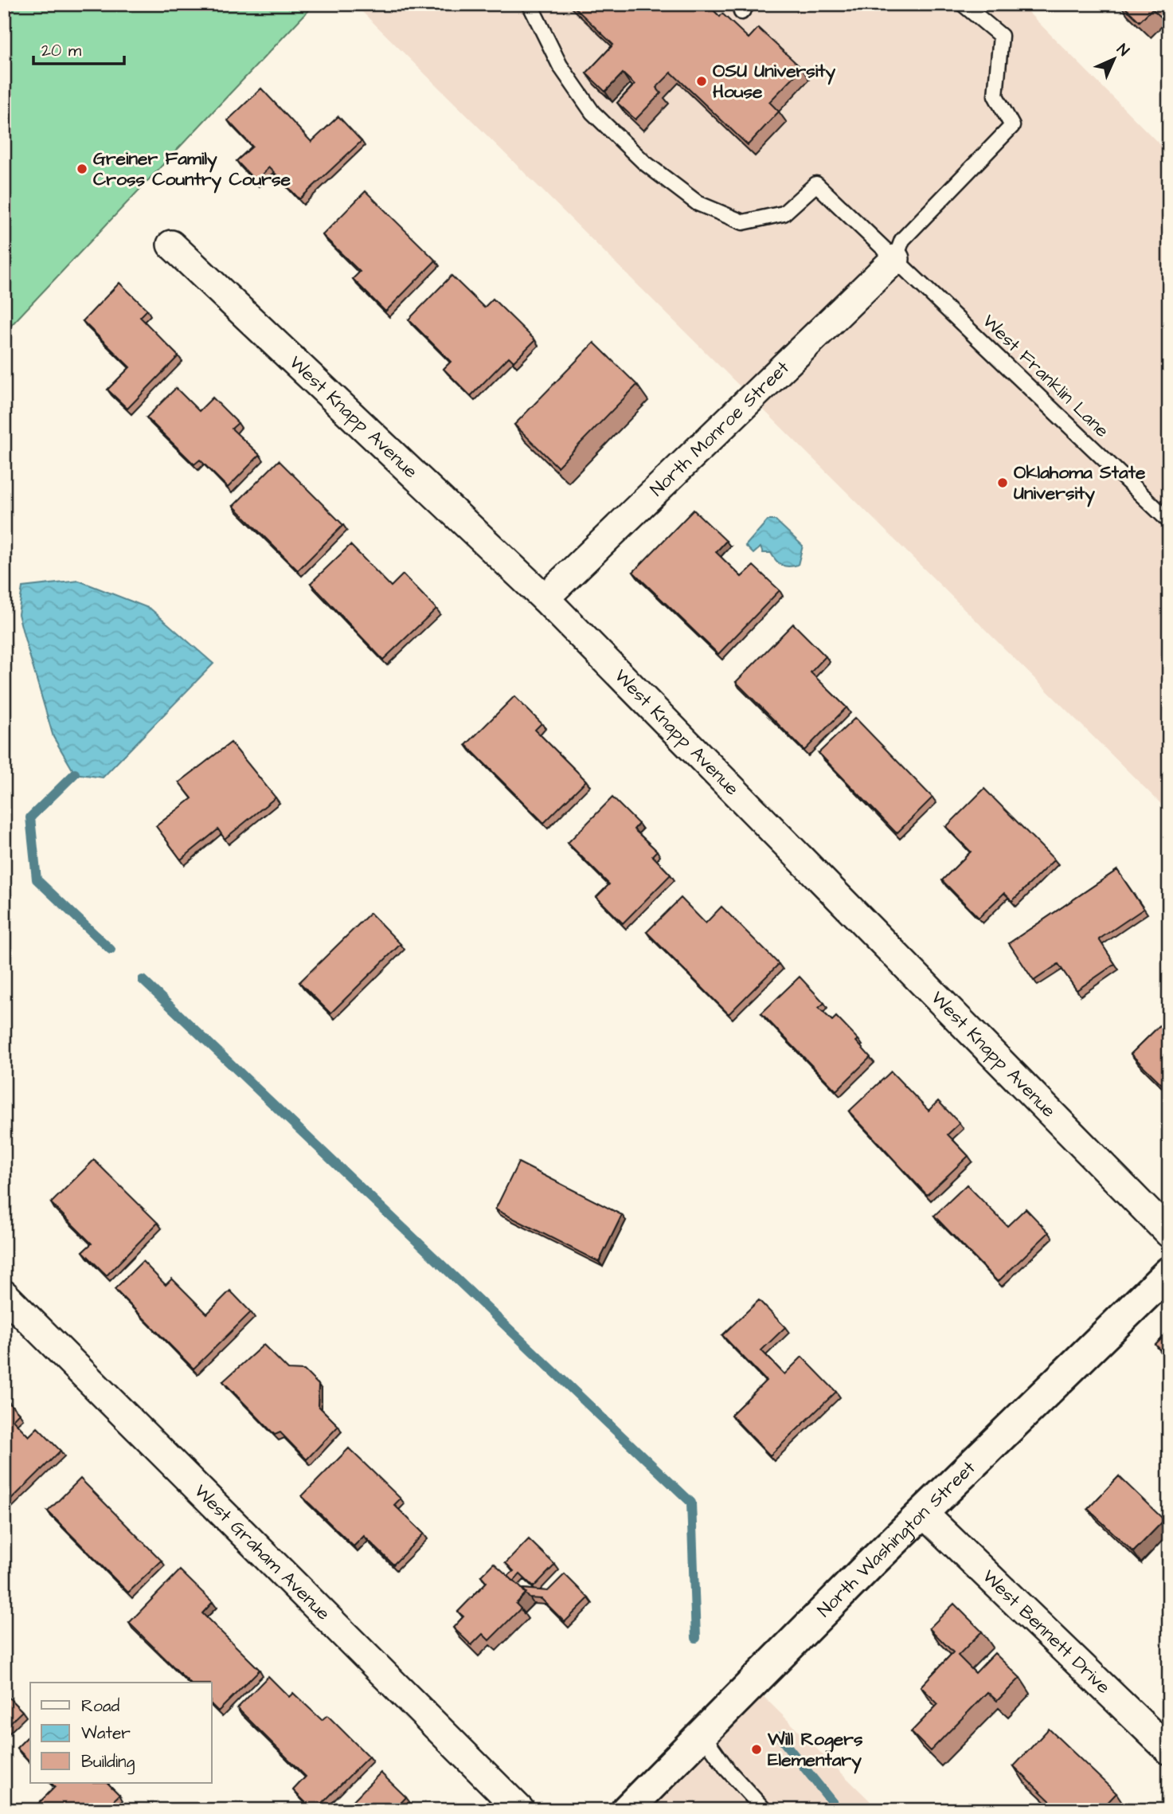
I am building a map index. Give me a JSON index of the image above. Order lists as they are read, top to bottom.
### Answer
{
  "streets": {
    "main road": ["North Washington Street"],
    "street": [
      "West Knapp Avenue",
      "North Monroe Street",
      "West Graham Avenue",
      "West Bennett Drive"
    ],
    "lane": ["West Franklin Lane"]
  },
  "crossings": [
    ["West Franklin Lane", "North Monroe Street"],
    ["West Knapp Avenue", "North Monroe Street"],
    ["North Washington Street", "West Bennett Drive"]
  ],
  "places": [
    "OSU University House",
    "Greiner Family Cross Country Course",
    "Oklahoma State University",
    "Will Rogers Elementary"
  ],
  "legend": ["Road", "Water", "Building"],
  "scale_bar": "20 m",
  "north": "top right"
}
